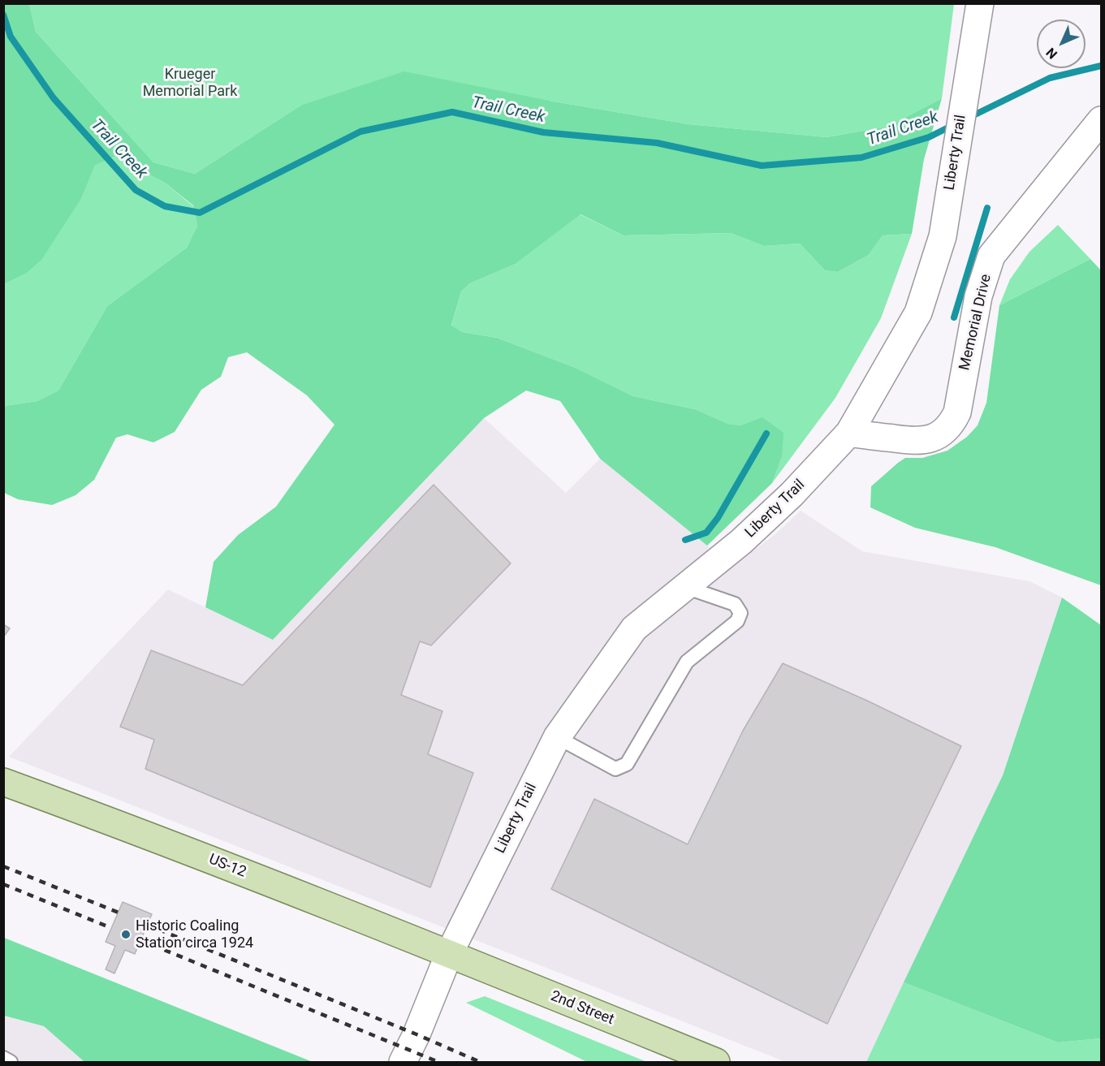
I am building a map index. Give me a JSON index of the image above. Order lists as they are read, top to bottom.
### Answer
{
  "streets": {
    "main road": ["US-12", "2nd Street"],
    "street": ["Liberty Trail", "Memorial Drive"]
  },
  "crossings": [
    ["Liberty Trail", "Memorial Drive"],
    ["Liberty Trail", "US-12"],
    ["Liberty Trail", "2nd Street"],
    ["US-12", "2nd Street"]
  ],
  "water": ["Trail Creek"],
  "parks": ["Krueger Memorial Park"],
  "places": ["Historic Coaling Station circa 1924"],
  "north": "bottom left"
}
